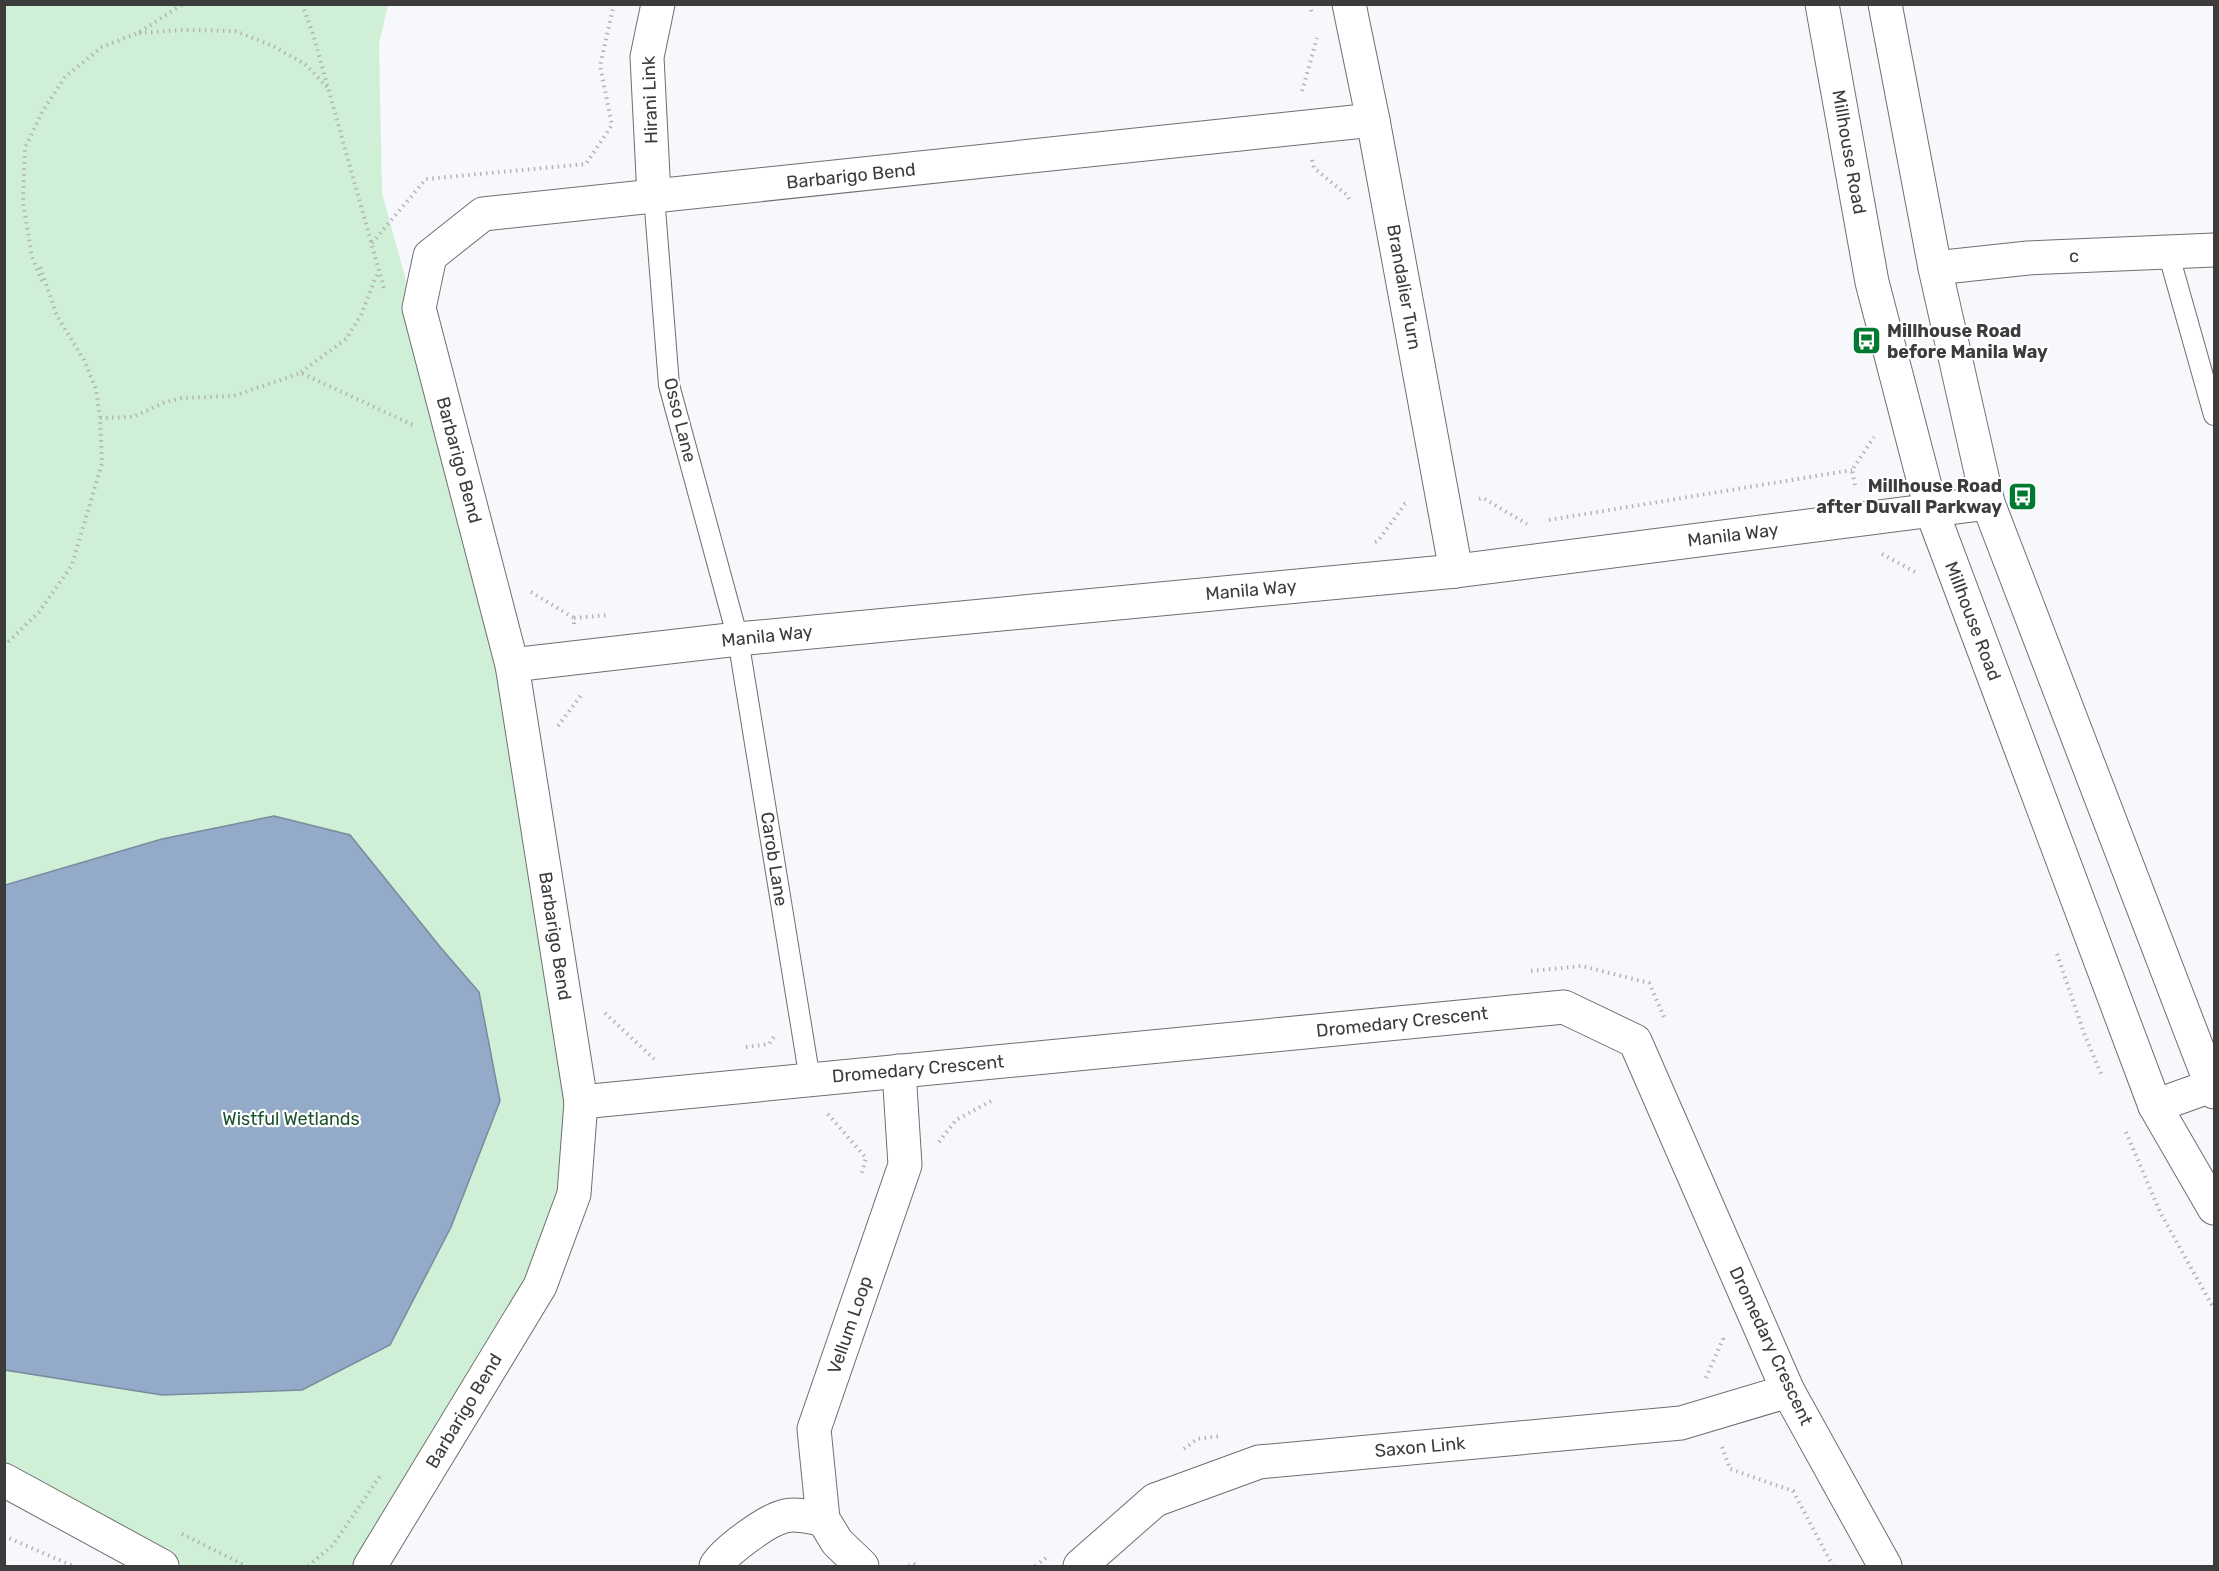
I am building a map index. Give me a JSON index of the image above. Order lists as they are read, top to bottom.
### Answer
{
  "streets": {
    "street": [
      "Hirani Link",
      "Millhouse Road",
      "Barbarigo Bend",
      "c",
      "Brandalier Turn",
      "Manila Way",
      "Dromedary Crescent",
      "Vellum Loop",
      "Saxon Link"
    ],
    "lane": ["Osso Lane", "Carob Lane"]
  },
  "crossings": [
    ["Hirani Link", "Barbarigo Bend"],
    ["Hirani Link", "Osso Lane"],
    ["Millhouse Road", "Manila Way"],
    ["Barbarigo Bend", "Brandalier Turn"],
    ["Barbarigo Bend", "Osso Lane"],
    ["Barbarigo Bend", "Manila Way"],
    ["Barbarigo Bend", "Dromedary Crescent"],
    ["Brandalier Turn", "Manila Way"],
    ["Osso Lane", "Manila Way"],
    ["Osso Lane", "Carob Lane"],
    ["Manila Way", "Carob Lane"],
    ["Carob Lane", "Dromedary Crescent"],
    ["Dromedary Crescent", "Vellum Loop"],
    ["Dromedary Crescent", "Saxon Link"]
  ],
  "parks": ["Wistful Wetlands"],
  "places": {
    "bus stop": ["Millhouse Road before Manila Way", "Millhouse Road after Duvall Parkway"]
  }
}
